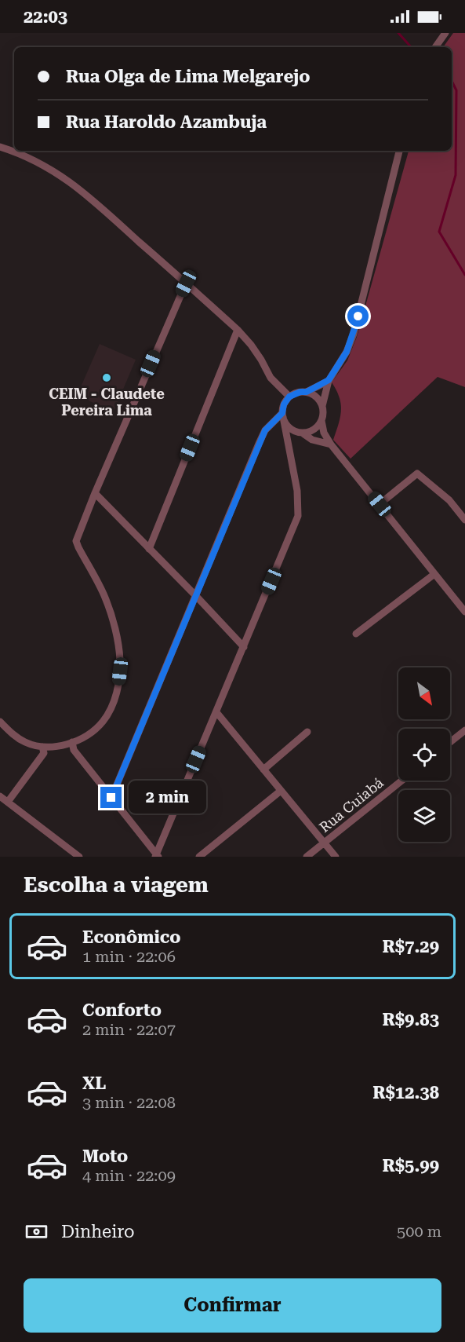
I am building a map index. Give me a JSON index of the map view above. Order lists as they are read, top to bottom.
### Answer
{
  "streets": {
    "street": ["Rua Cuiabá"]
  },
  "places": ["CEIM - Claudete Pereira Lima"],
  "north": "bottom right",
  "page": {
    "status": "22:03",
    "banner": ["Rua Olga de Lima Melgarejo", "Rua Haroldo Azambuja"],
    "bubble": "2 min",
    "heading": "Escolha a viagem",
    "list": [
      {
        "name": "Econômico",
        "note": "1 min · 22:06",
        "value": "R$7.29"
      },
      {
        "name": "Conforto",
        "note": "2 min · 22:07",
        "value": "R$9.83"
      },
      {
        "name": "XL",
        "note": "3 min · 22:08",
        "value": "R$12.38"
      },
      {
        "name": "Moto",
        "note": "4 min · 22:09",
        "value": "R$5.99"
      }
    ],
    "pay": ["Dinheiro", "500 m"],
    "buttons": "Confirmar"
  }
}
